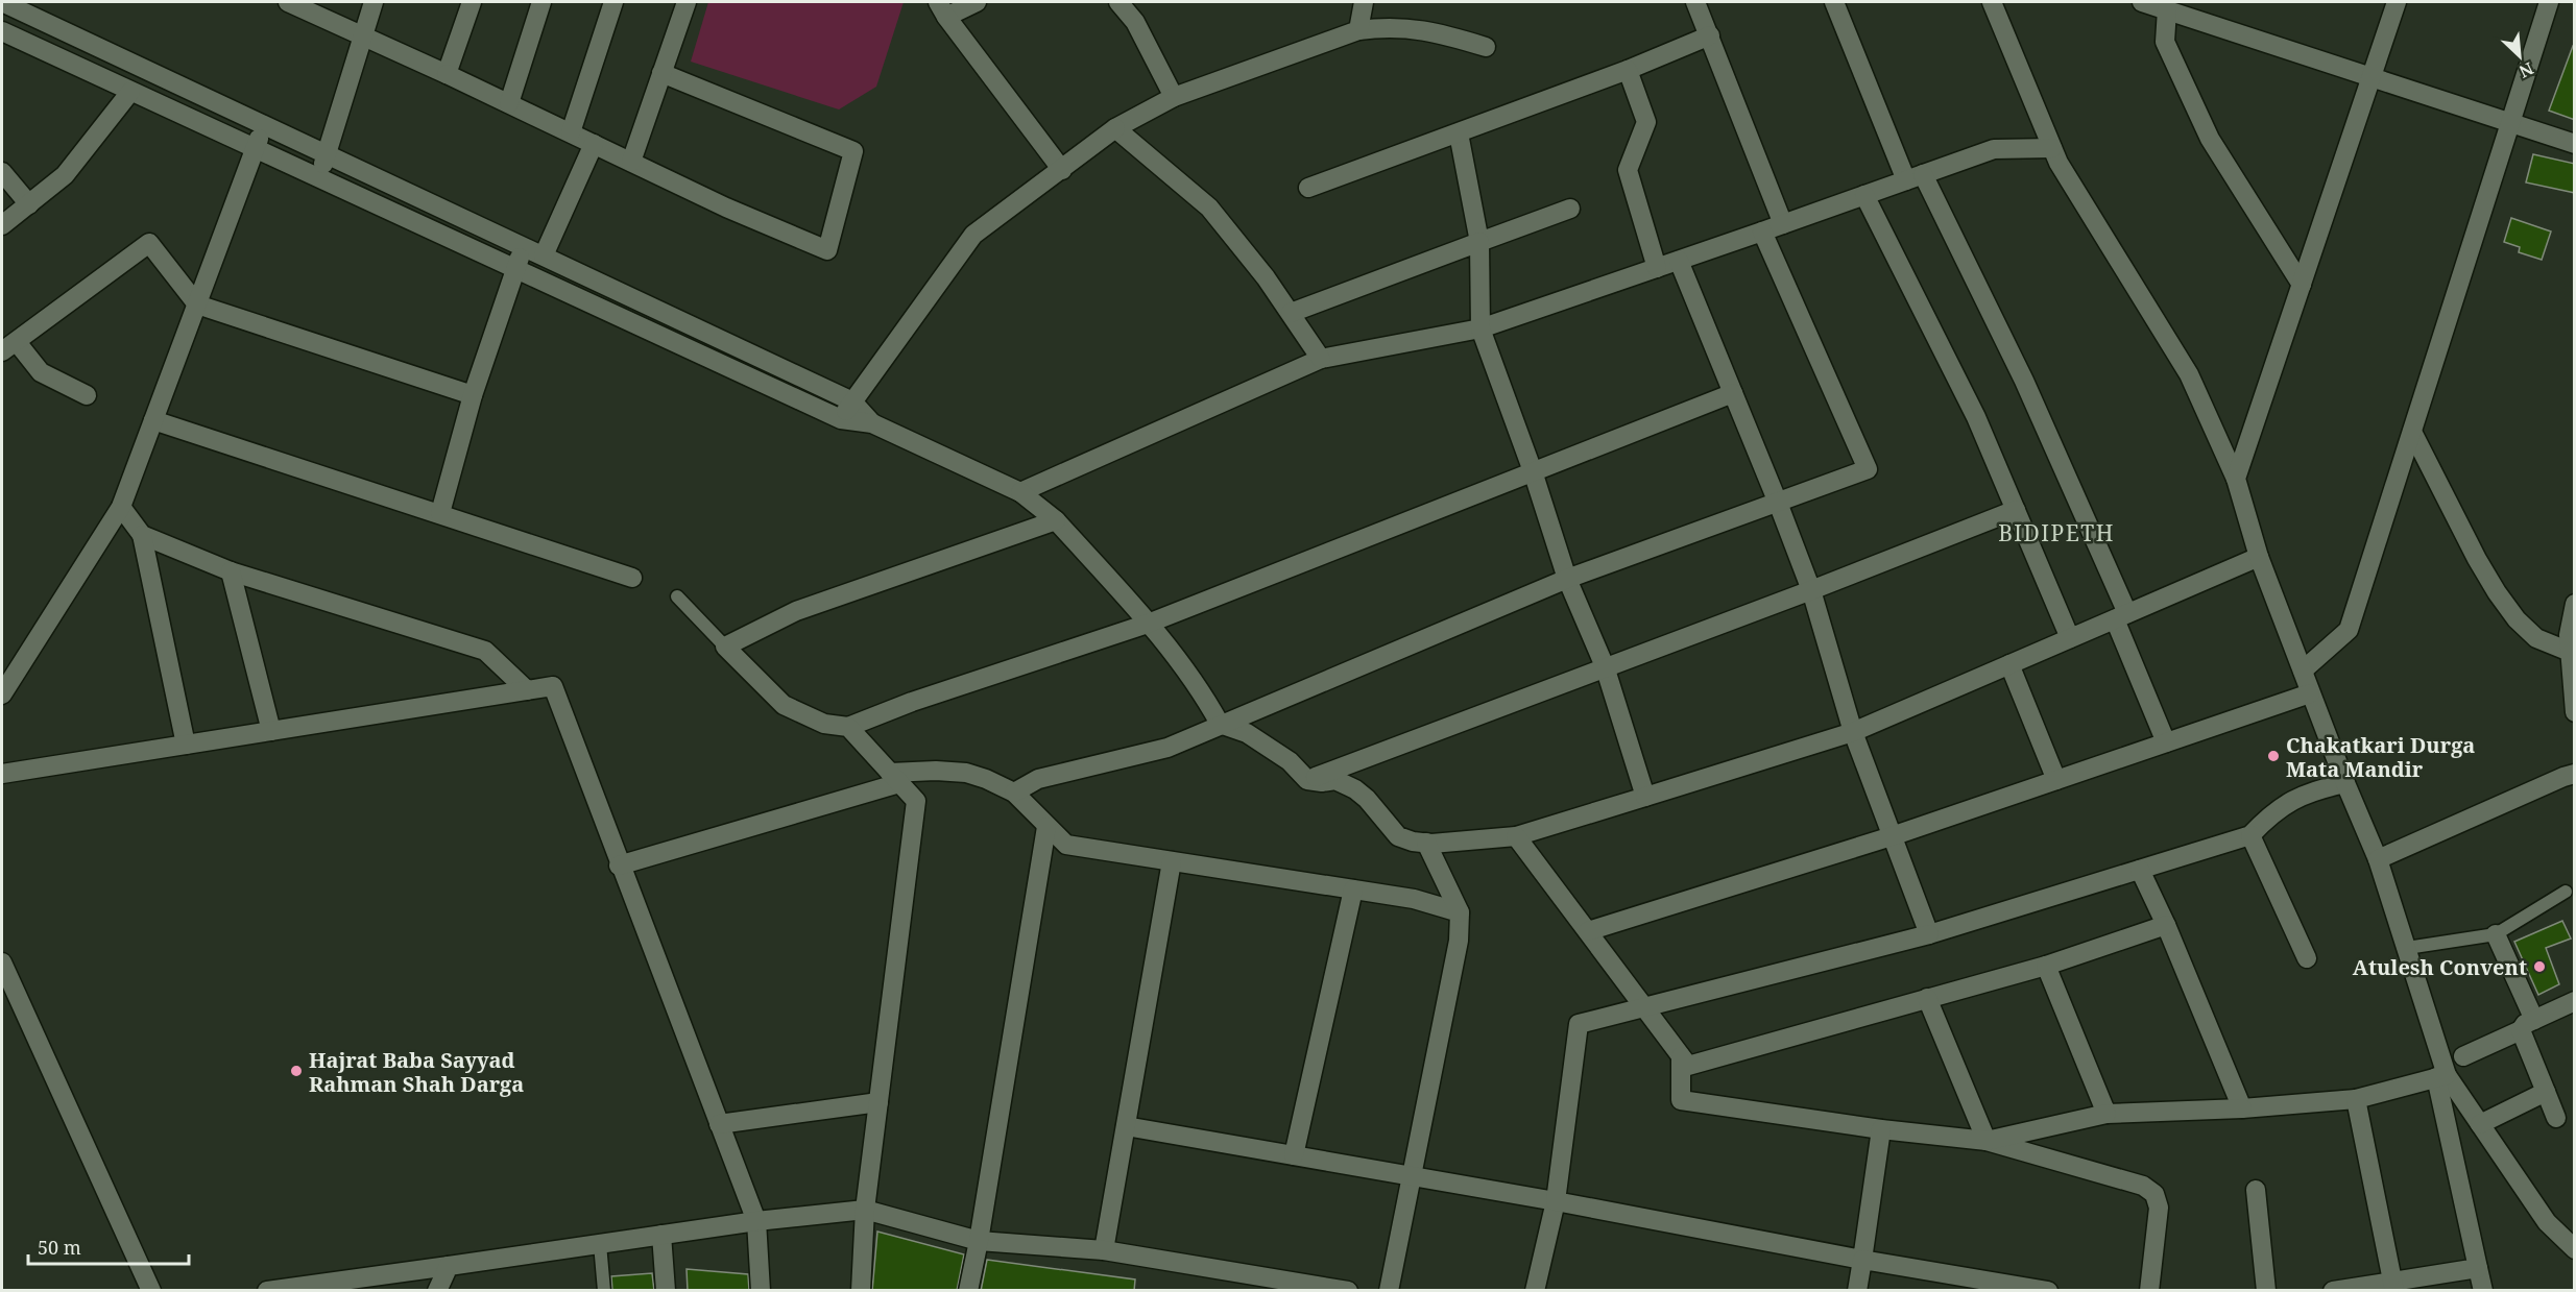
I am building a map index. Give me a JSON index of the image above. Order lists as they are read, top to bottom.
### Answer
{
  "districts": ["BIDIPETH"],
  "places": ["Chakatkari Durga Mata Mandir", "Atulesh Convent", "Hajrat Baba Sayyad Rahman Shah Darga"],
  "scale_bar": "50 m",
  "north": "bottom right"
}
